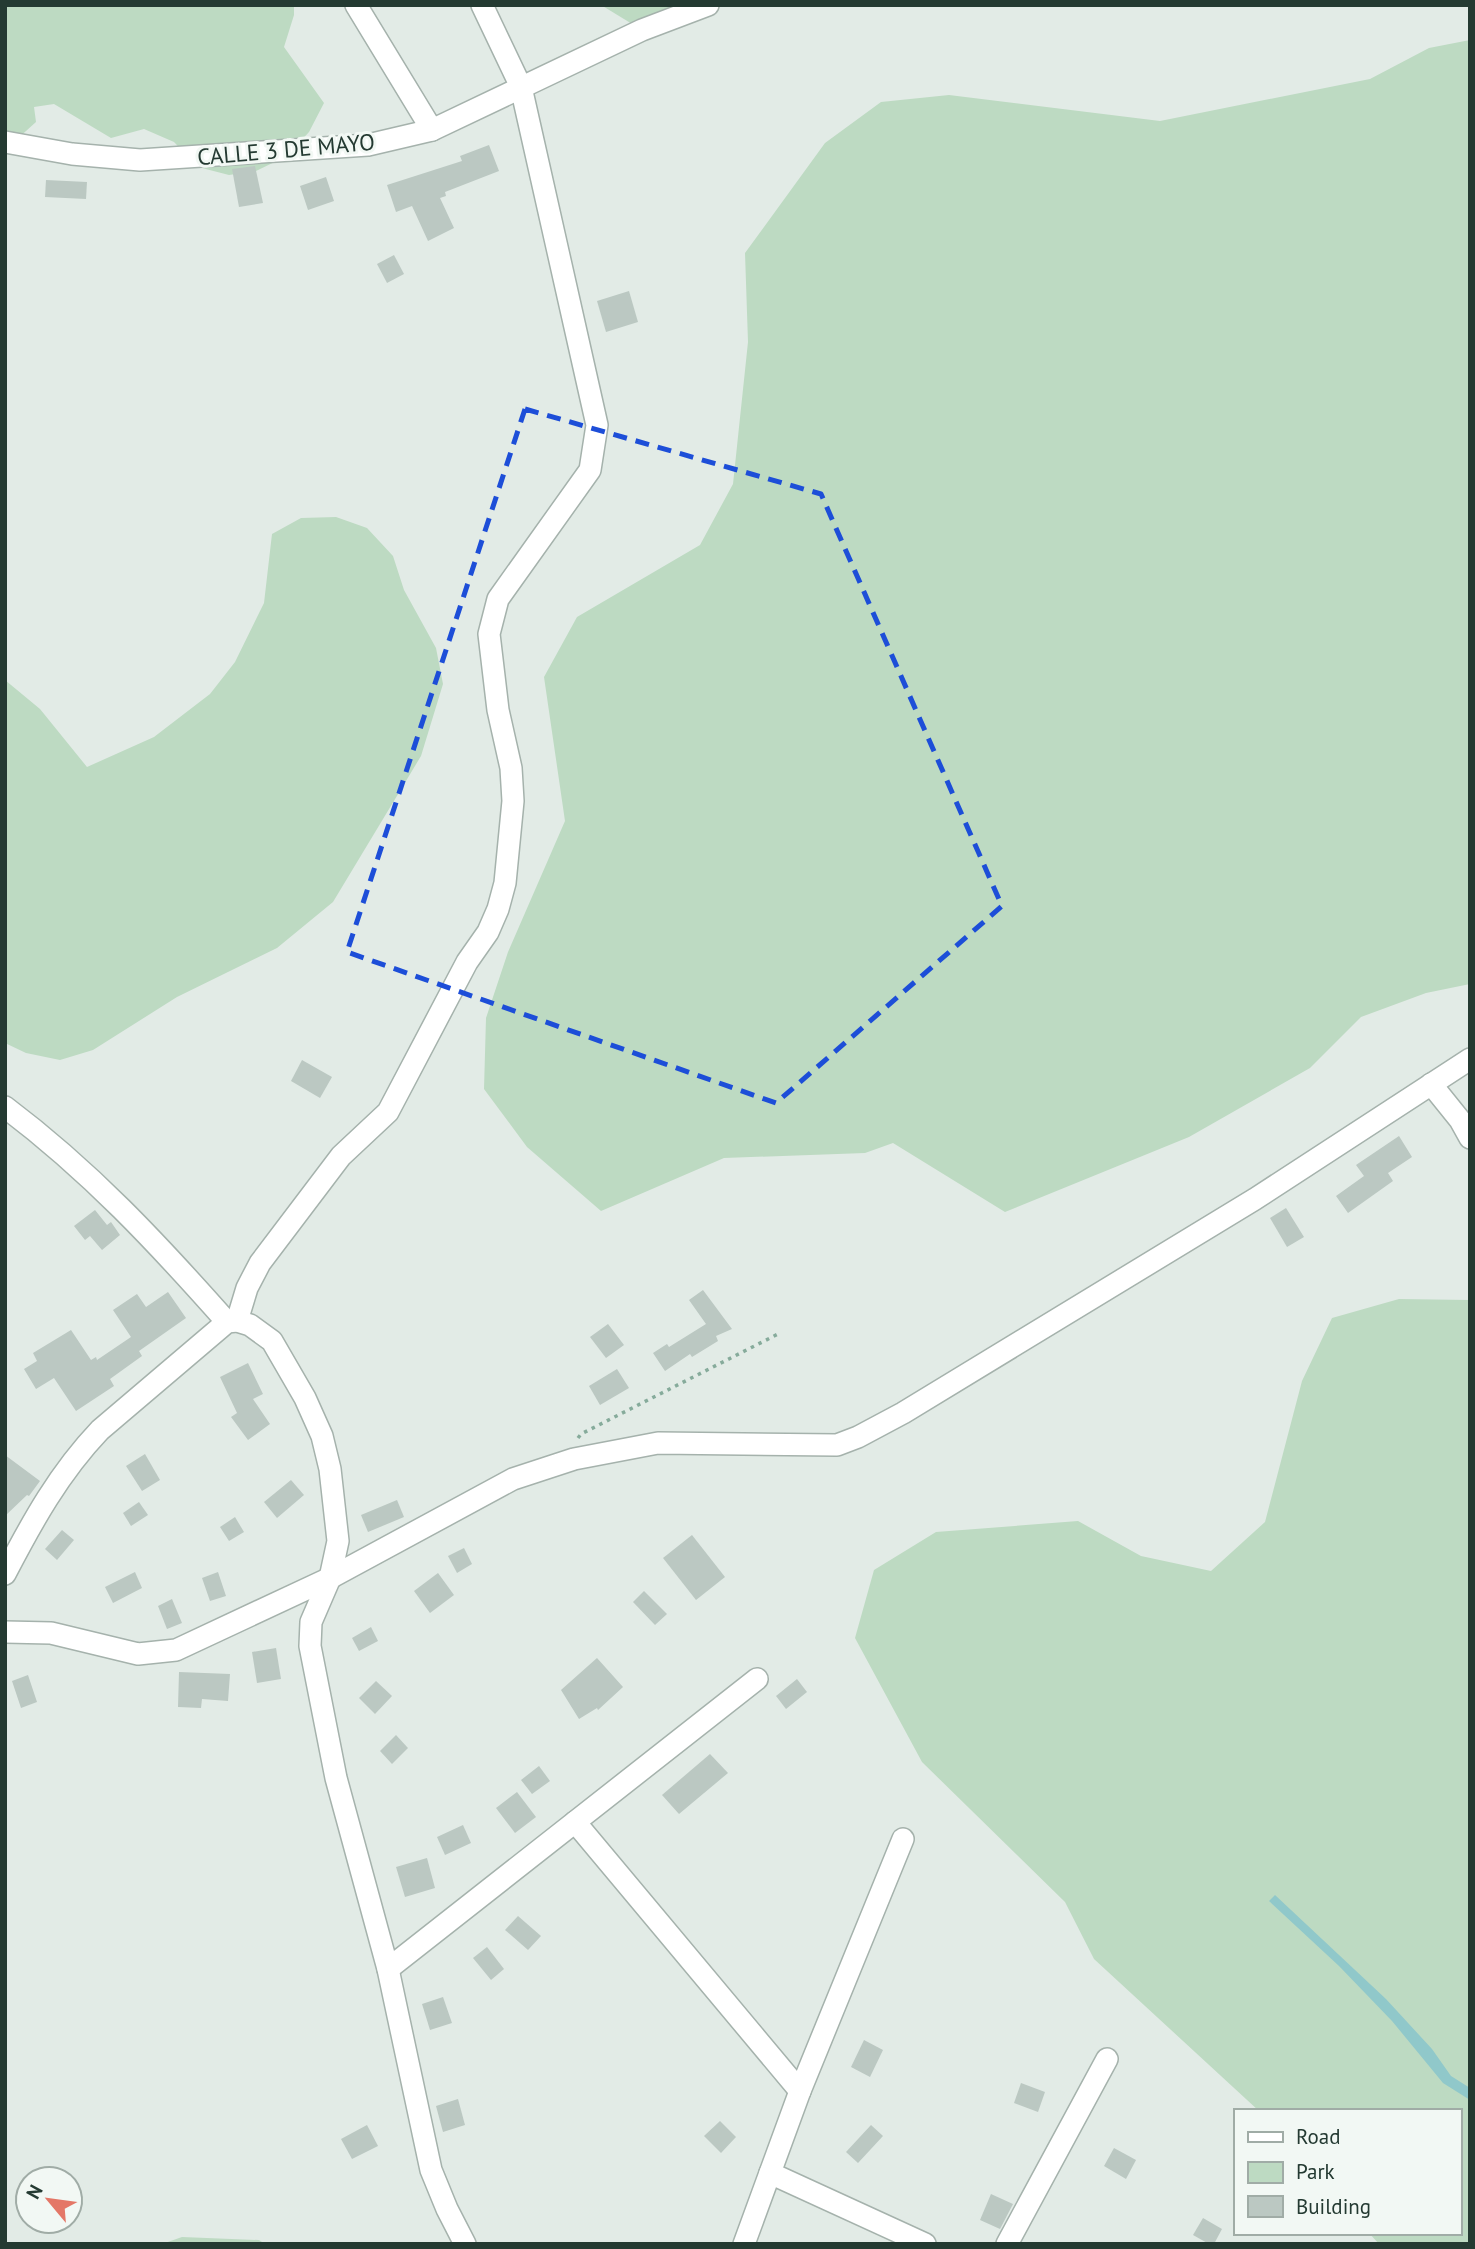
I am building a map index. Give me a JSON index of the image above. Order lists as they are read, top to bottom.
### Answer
{
  "streets": {
    "street": ["CALLE 3 DE MAYO"]
  },
  "legend": ["Road", "Park", "Building"],
  "north": "top left"
}
